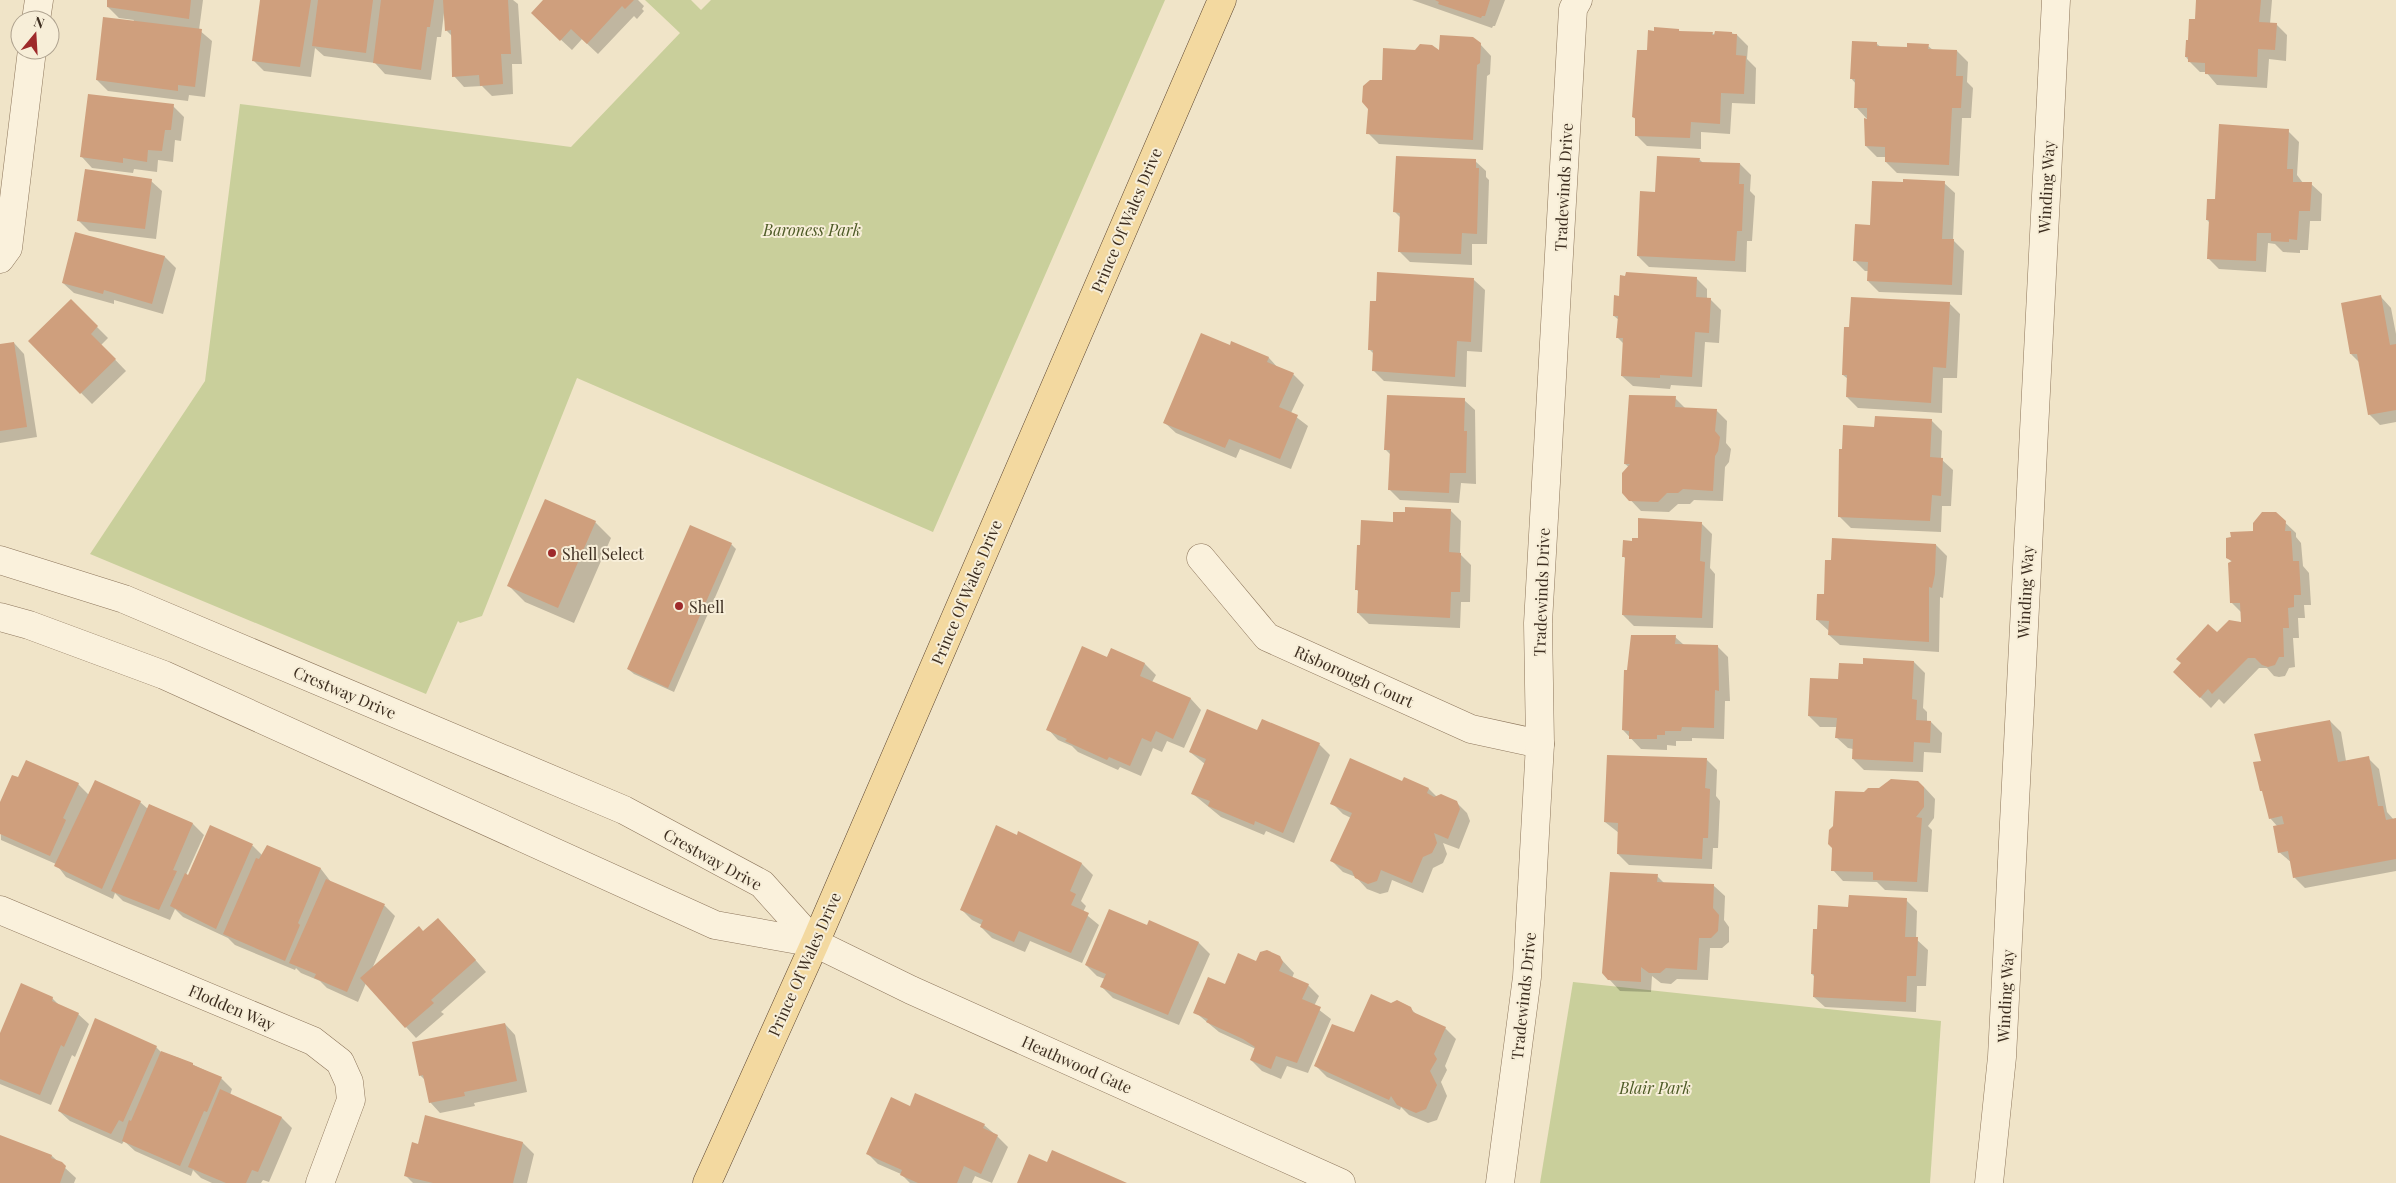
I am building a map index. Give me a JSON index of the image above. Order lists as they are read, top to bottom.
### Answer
{
  "streets": {
    "main road": ["Prince Of Wales Drive"],
    "street": [
      "Tradewinds Drive",
      "Winding Way",
      "Risborough Court",
      "Crestway Drive",
      "Flodden Way",
      "Heathwood Gate"
    ]
  },
  "crossings": [
    ["Tradewinds Drive", "Risborough Court"],
    ["Prince Of Wales Drive", "Crestway Drive"],
    ["Prince Of Wales Drive", "Heathwood Gate"],
    ["Crestway Drive", "Heathwood Gate"]
  ],
  "parks": ["Baroness Park", "Blair Park"],
  "places": ["Shell Select", "Shell"],
  "north": "top"
}
